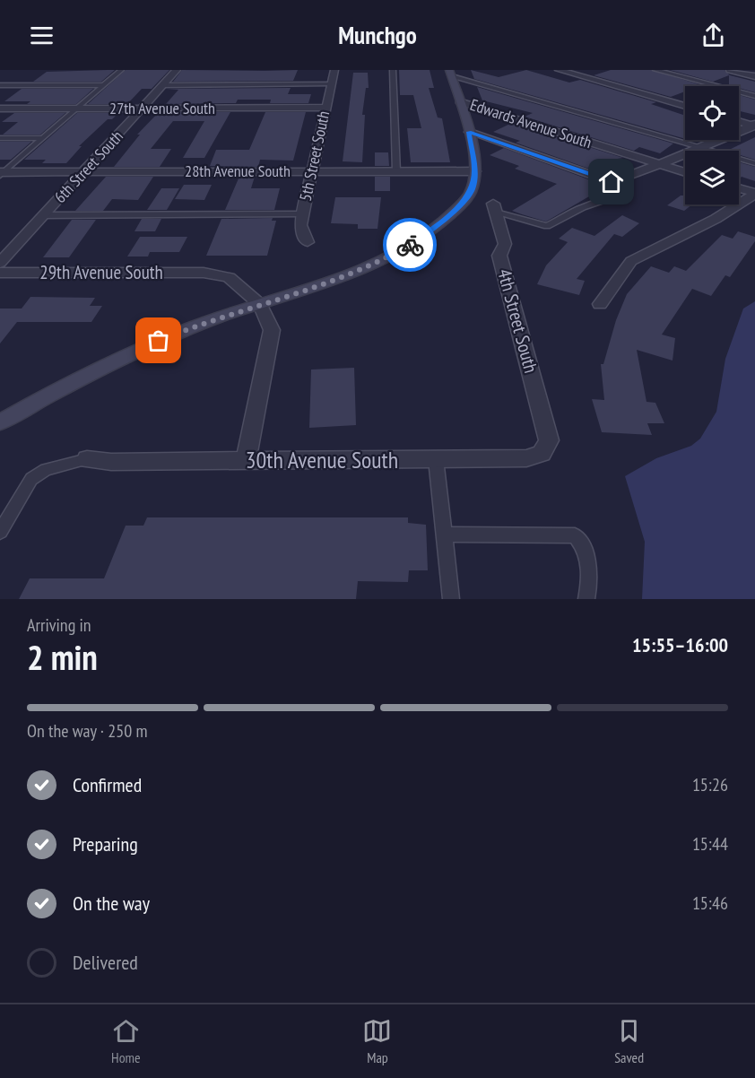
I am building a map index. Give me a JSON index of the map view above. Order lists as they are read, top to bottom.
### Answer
{
  "streets": {
    "street": [
      "27th Avenue South",
      "Edwards Avenue South",
      "5th Street South",
      "6th Street South",
      "28th Avenue South",
      "29th Avenue South",
      "4th Street South",
      "30th Avenue South"
    ]
  },
  "crossings": [
    ["27th Avenue South", "5th Street South"],
    ["27th Avenue South", "6th Street South"],
    ["5th Street South", "28th Avenue South"],
    ["6th Street South", "28th Avenue South"],
    ["4th Street South", "30th Avenue South"]
  ],
  "page": {
    "header": "Munchgo",
    "heading": ["2 min", "Arriving in", "15:55–16:00"],
    "bar": "On the way · 250 m",
    "list": [
      ["Confirmed", "15:26"],
      ["Preparing", "15:44"],
      ["On the way", "15:46"],
      "Delivered"
    ],
    "tabs": ["Home", "Map", "Saved"]
  }
}
